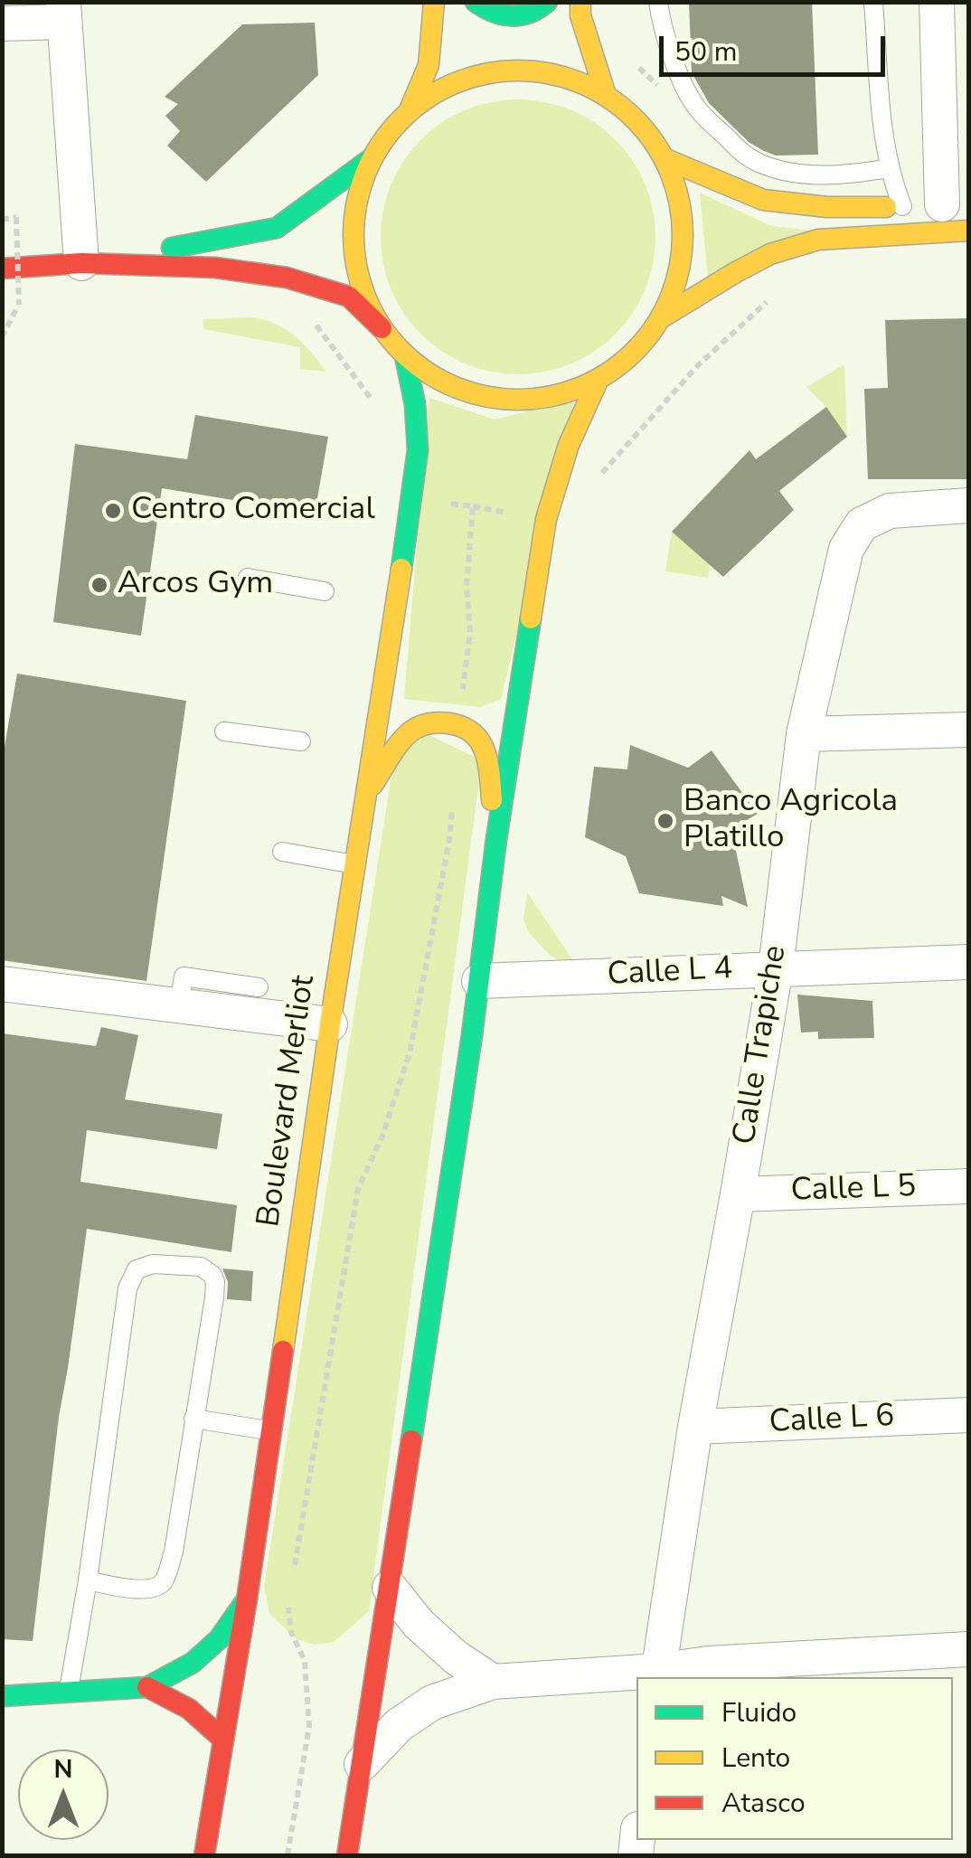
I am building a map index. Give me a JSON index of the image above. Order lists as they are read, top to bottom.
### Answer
{
  "streets": {
    "main road": ["Boulevard Merliot"],
    "street": [
      "Calle L 4",
      "Calle Trapiche",
      "Calle L 5",
      "Calle L 6"
    ]
  },
  "crossings": [
    ["Calle L 4", "Calle Trapiche"],
    ["Calle Trapiche", "Calle L 5"],
    ["Calle Trapiche", "Calle L 6"]
  ],
  "places": ["Centro Comercial", "Arcos Gym", "Banco Agricola Platillo"],
  "legend": ["Fluido", "Lento", "Atasco"],
  "scale_bar": "50 m",
  "north": "top"
}
